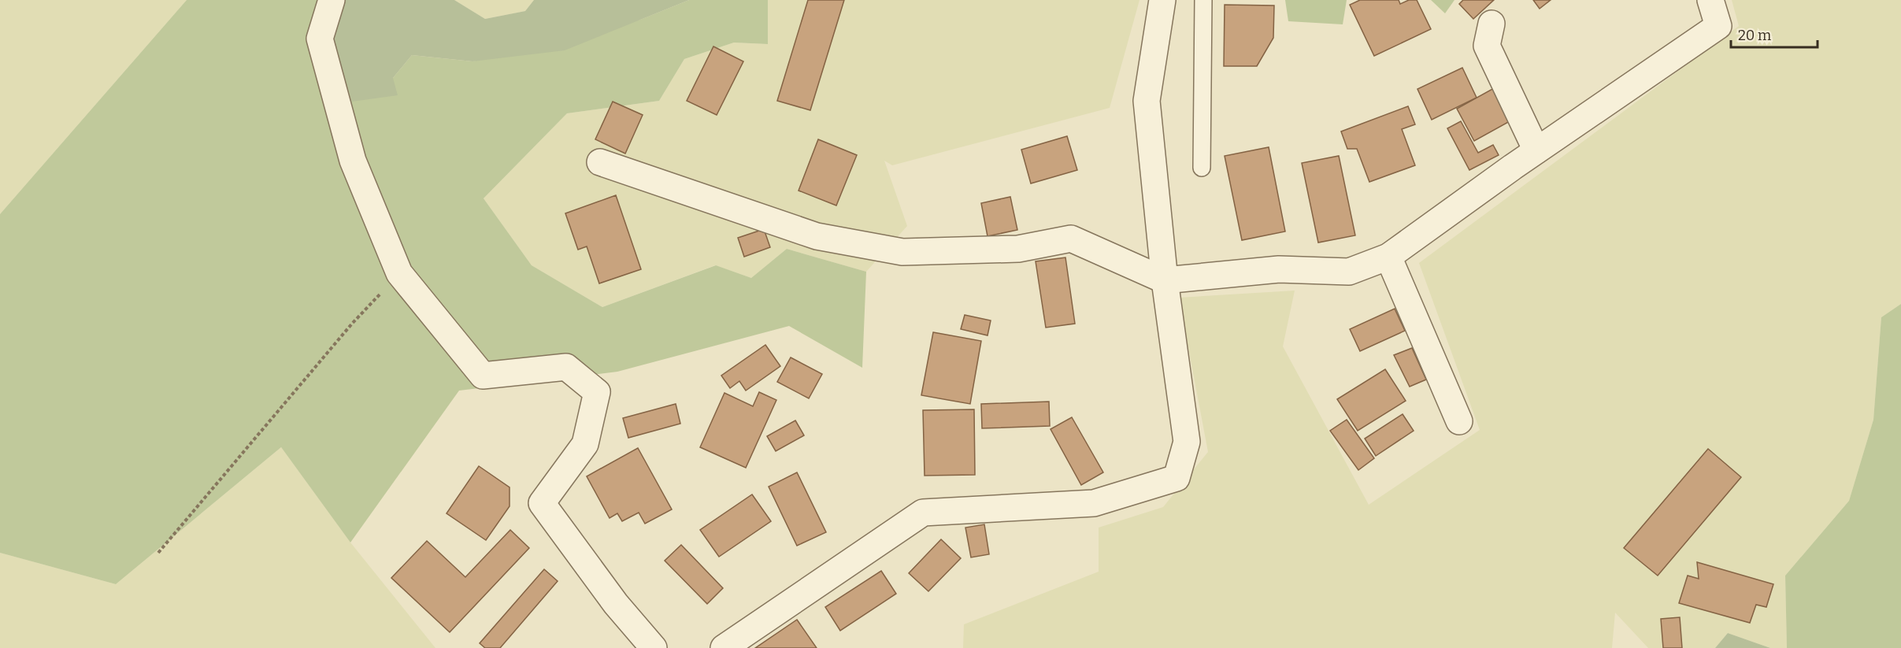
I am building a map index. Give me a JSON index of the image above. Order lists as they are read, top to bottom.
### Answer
{
  "scale_bar": "20 m"
}
